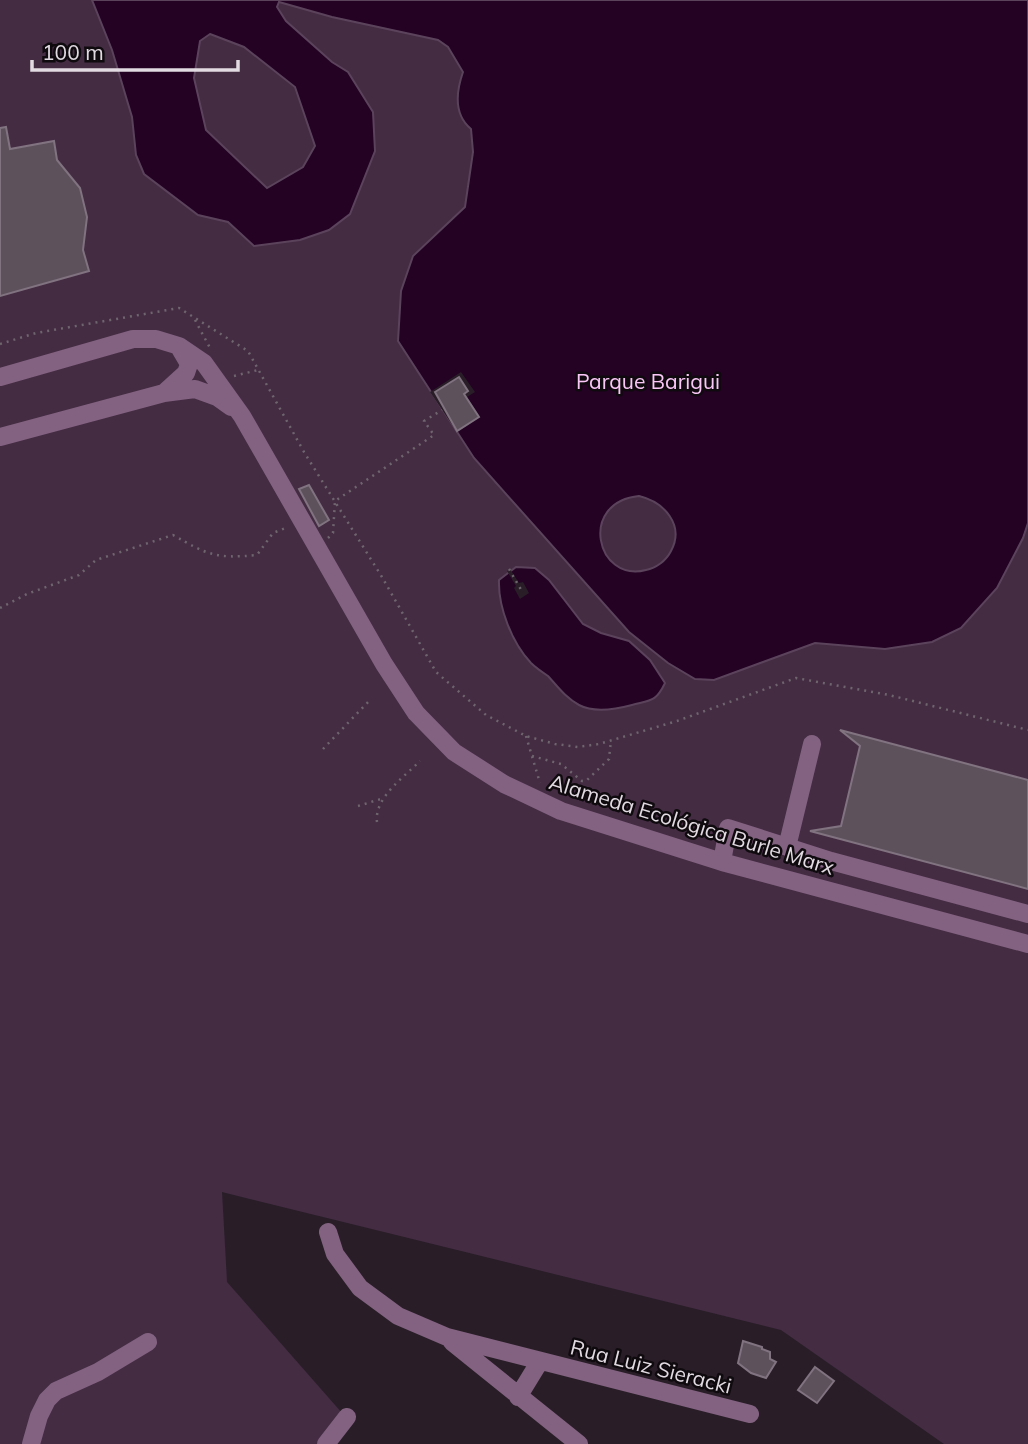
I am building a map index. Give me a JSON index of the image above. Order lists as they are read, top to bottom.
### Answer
{
  "streets": {
    "street": ["Alameda Ecológica Burle Marx", "Rua Luiz Sieracki"]
  },
  "parks": ["Parque Barigui"],
  "scale_bar": "100 m"
}
